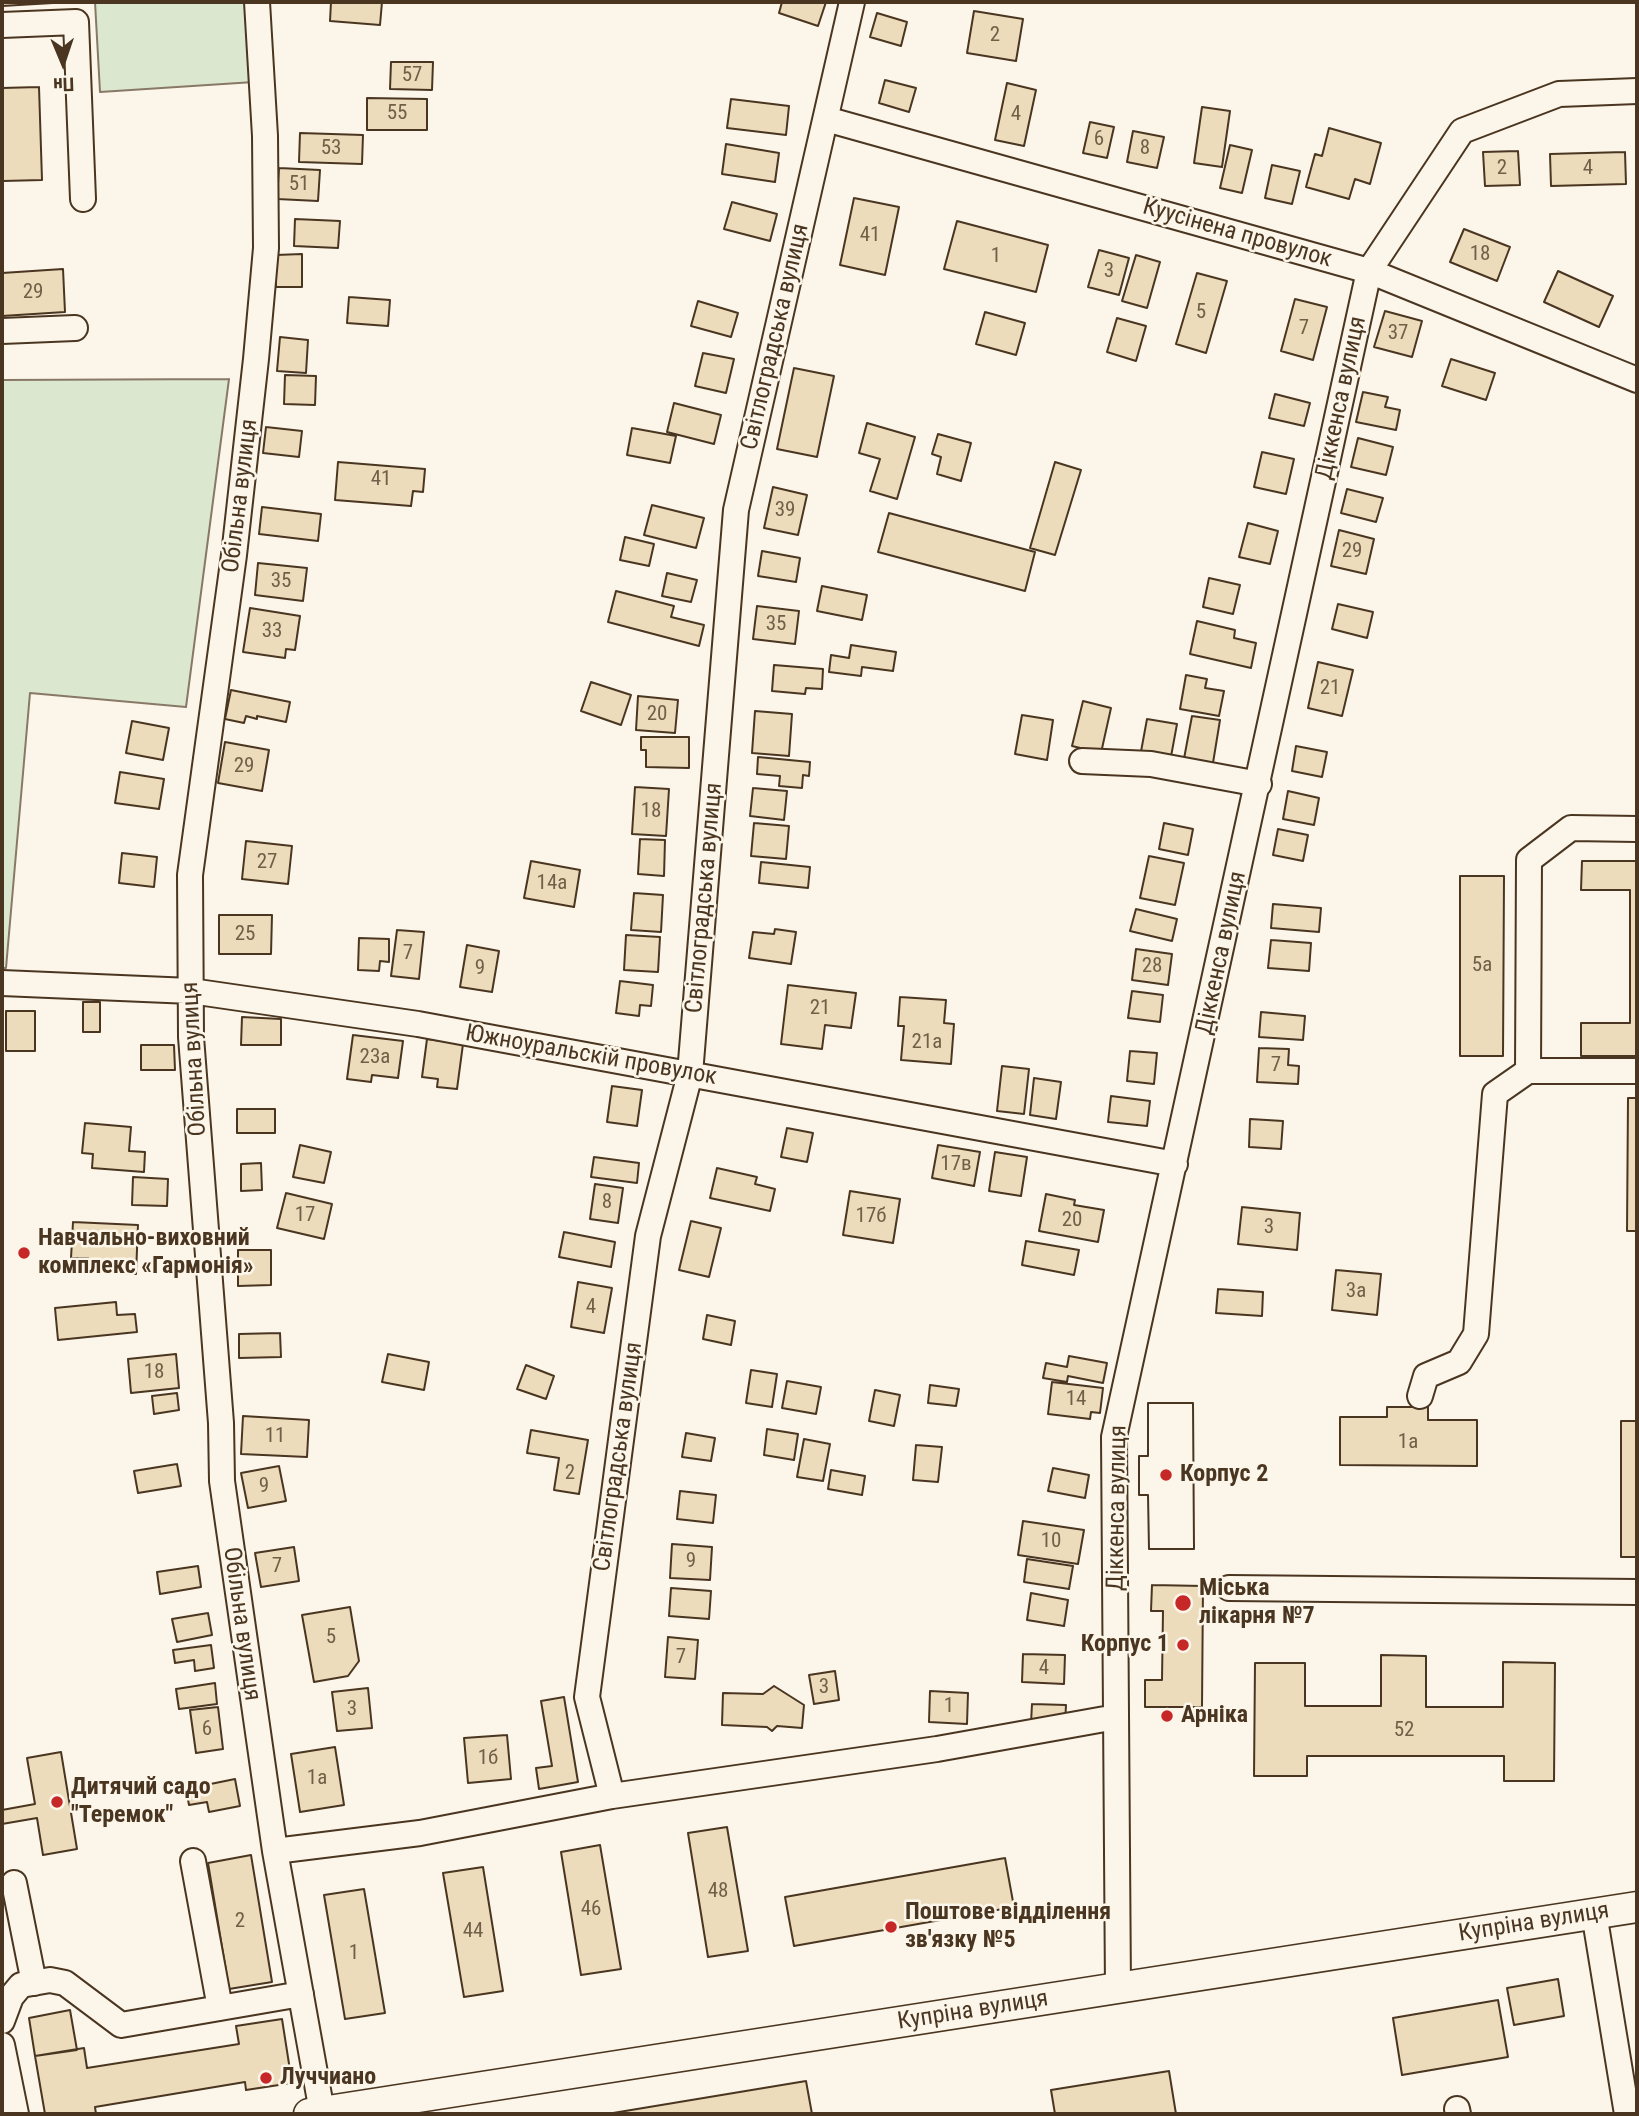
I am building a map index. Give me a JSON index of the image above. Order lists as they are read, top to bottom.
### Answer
{
  "streets": {
    "main road": ["Купріна вулиця"],
    "street": [
      "Куусінена провулок",
      "Світлоградська вулиця",
      "Діккенса вулиця",
      "Обільна вулиця",
      "Южноуральскій провулок"
    ]
  },
  "crossings": [
    ["Куусінена провулок", "Світлоградська вулиця"],
    ["Куусінена провулок", "Діккенса вулиця"],
    ["Світлоградська вулиця", "Южноуральскій провулок"],
    ["Діккенса вулиця", "Южноуральскій провулок"],
    ["Діккенса вулиця", "Купріна вулиця"],
    ["Обільна вулиця", "Южноуральскій провулок"],
    ["Обільна вулиця", "Купріна вулиця"]
  ],
  "places": [
    "Навчально-виховний комплекс «Гармонія»",
    "Корпус 2",
    "Міська лікарня №7",
    "Корпус 1",
    "Арніка",
    "Дитячий садо \"Теремок\"",
    "Поштове відділення зв'язку №5",
    "Луччиано"
  ],
  "house_numbers": [
    "2",
    "57",
    "55",
    "4",
    "6",
    "53",
    "8",
    "2",
    "4",
    "51",
    "41",
    "18",
    "1",
    "3",
    "29",
    "5",
    "7",
    "37",
    "41",
    "39",
    "29",
    "35",
    "35",
    "33",
    "21",
    "20",
    "29",
    "18",
    "27",
    "14а",
    "25",
    "7",
    "5а",
    "28",
    "9",
    "21",
    "21а",
    "23а",
    "7",
    "17в",
    "8",
    "17",
    "17б",
    "20",
    "3",
    "3а",
    "4",
    "18",
    "14",
    "11",
    "1а",
    "2",
    "9",
    "10",
    "9",
    "7",
    "5",
    "7",
    "4",
    "3",
    "1",
    "3",
    "6",
    "52",
    "1б",
    "1а",
    "48",
    "46",
    "2",
    "44",
    "1"
  ],
  "north": "bottom"
}
